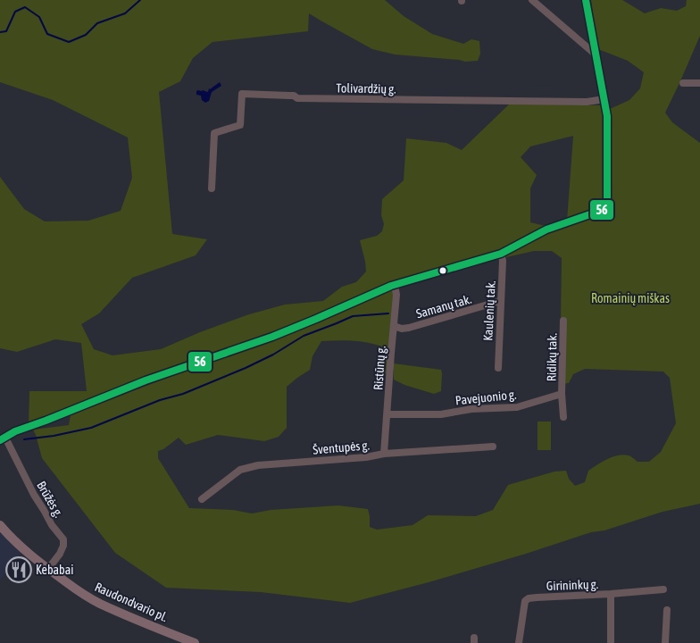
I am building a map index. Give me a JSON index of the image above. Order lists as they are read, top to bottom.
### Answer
{
  "streets": {
    "main road": ["Raudondvario pl."],
    "street": [
      "Tolivardžių g.",
      "Samanų tak.",
      "Kaulenių tak.",
      "Ridikų tak.",
      "Ristūnų g.",
      "Pavejuonio g.",
      "Šventupės g.",
      "Brūžės g.",
      "Girininkų g."
    ]
  },
  "crossings": [
    ["Samanų tak.", "Kaulenių tak."],
    ["Samanų tak.", "Ristūnų g."],
    ["Ridikų tak.", "Pavejuonio g."],
    ["Ristūnų g.", "Pavejuonio g."],
    ["Ristūnų g.", "Šventupės g."],
    ["Brūžės g.", "Raudondvario pl."]
  ],
  "parks": ["Romainių miškas"],
  "places": {
    "restaurant": ["Kebabai"]
  },
  "lines": ["transit line 56"]
}
